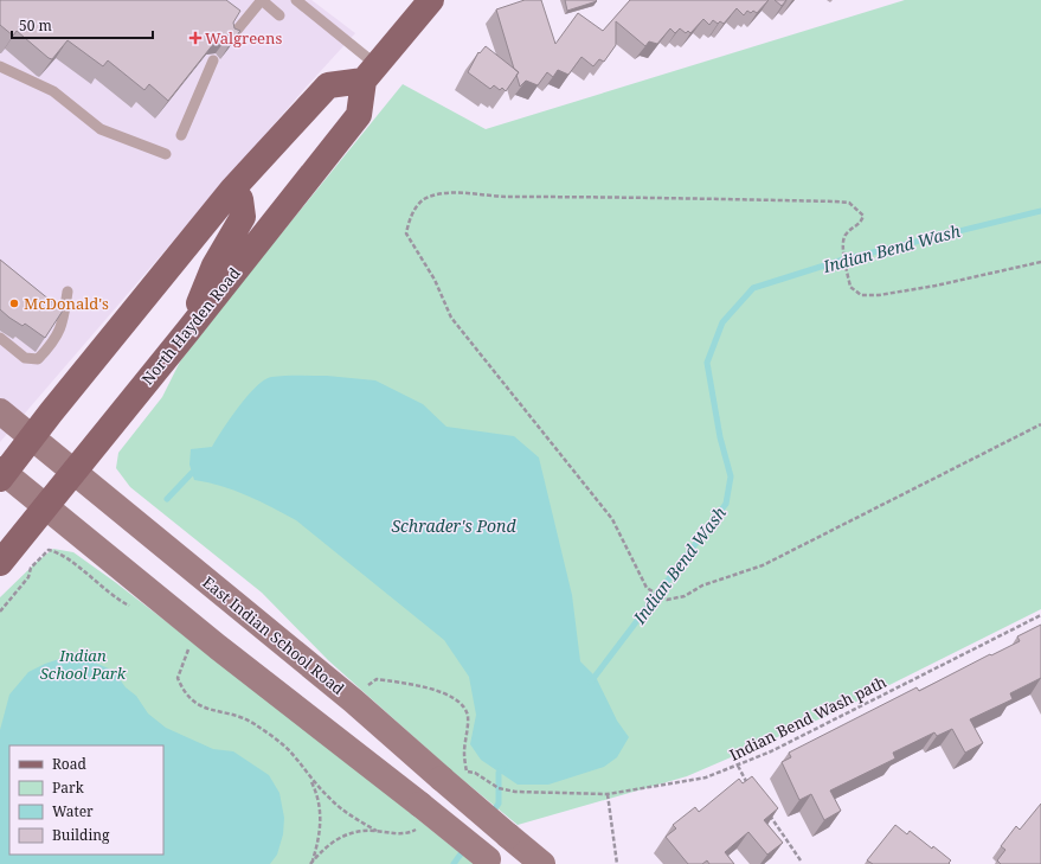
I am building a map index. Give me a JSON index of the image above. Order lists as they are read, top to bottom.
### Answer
{
  "streets": {
    "main road": ["North Hayden Road", "East Indian School Road"],
    "path": ["Indian Bend Wash path"]
  },
  "crossings": [
    ["North Hayden Road", "East Indian School Road"]
  ],
  "water": ["Indian Bend Wash", "Schrader's Pond"],
  "parks": ["Indian School Park"],
  "places": {
    "health": ["Walgreens"],
    "other": ["McDonald's"]
  },
  "legend": [
    "Road",
    "Park",
    "Water",
    "Building"
  ],
  "scale_bar": "50 m"
}
